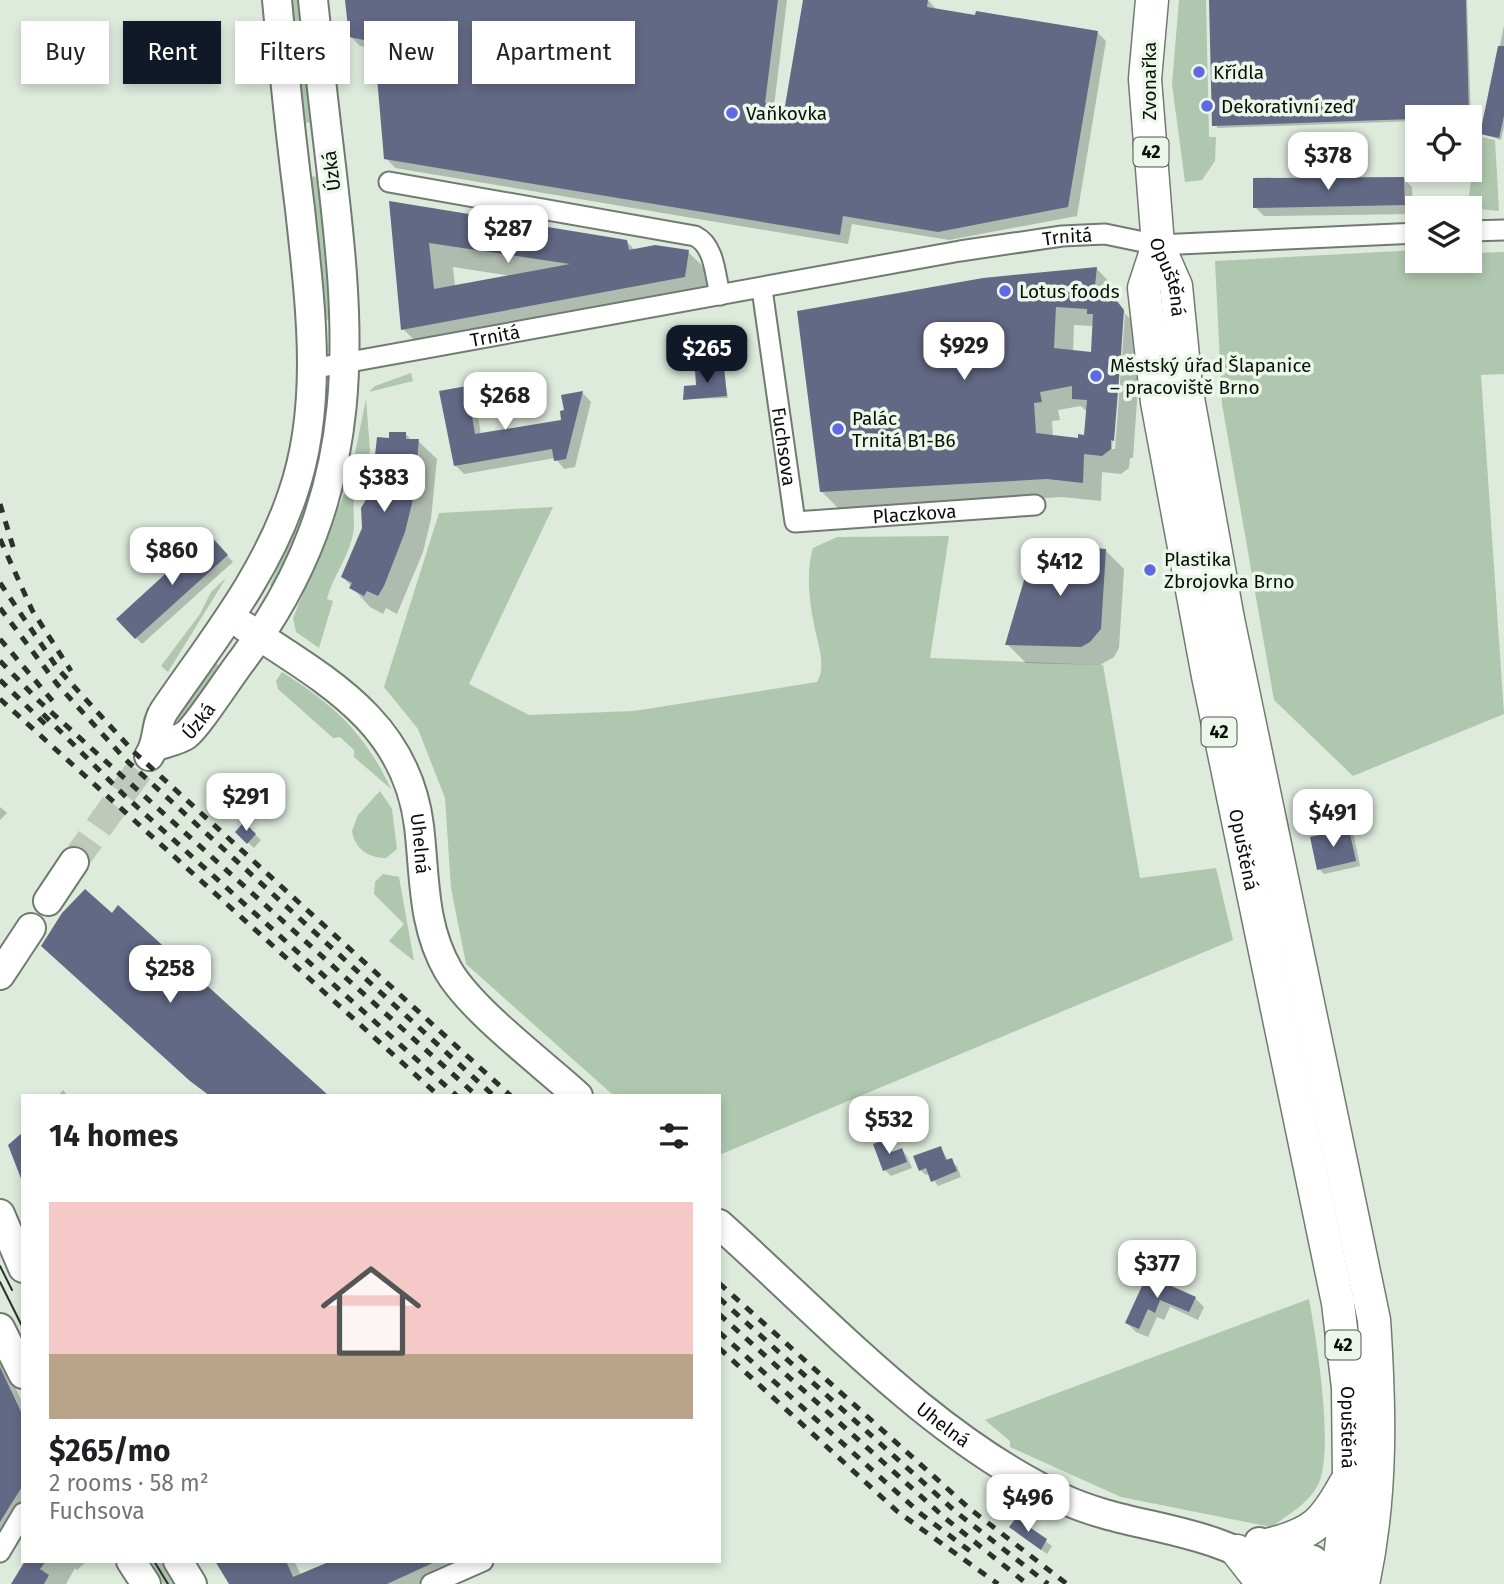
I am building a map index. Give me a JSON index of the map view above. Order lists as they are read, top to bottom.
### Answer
{
  "streets": {
    "main road": [
      "Zvonařka",
      "42",
      "Úzká",
      "Opuštěná",
      "Uhelná"
    ],
    "street": ["Trnitá", "Fuchsova", "Placzkova"]
  },
  "crossings": [
    ["Zvonařka", "Trnitá"],
    ["Zvonařka", "Opuštěná"],
    ["Úzká", "Trnitá"],
    ["Úzká", "Uhelná"],
    ["Trnitá", "Opuštěná"],
    ["Trnitá", "Fuchsova"],
    ["Opuštěná", "Uhelná"],
    ["Fuchsova", "Placzkova"]
  ],
  "places": [
    "Křídla",
    "Dekorativní zeď",
    "Vaňkovka",
    "Lotus foods",
    "Městský úřad Šlapanice – pracoviště Brno",
    "Palác Trnitá B1-B6",
    "Plastika Zbrojovka Brno"
  ],
  "page": {
    "chip": [
      "Buy",
      "Rent",
      "Filters",
      "New",
      "Apartment"
    ],
    "price": [
      "$378",
      "$287",
      "$929",
      "$265",
      "$268",
      "$383",
      "$860",
      "$412",
      "$291",
      "$491",
      "$258",
      "$532",
      "$377",
      "$496"
    ],
    "heading": "14 homes",
    "list": [
      {
        "name": "$265/mo",
        "note": "2 rooms · 58 m² · Fuchsova"
      }
    ]
  }
}
